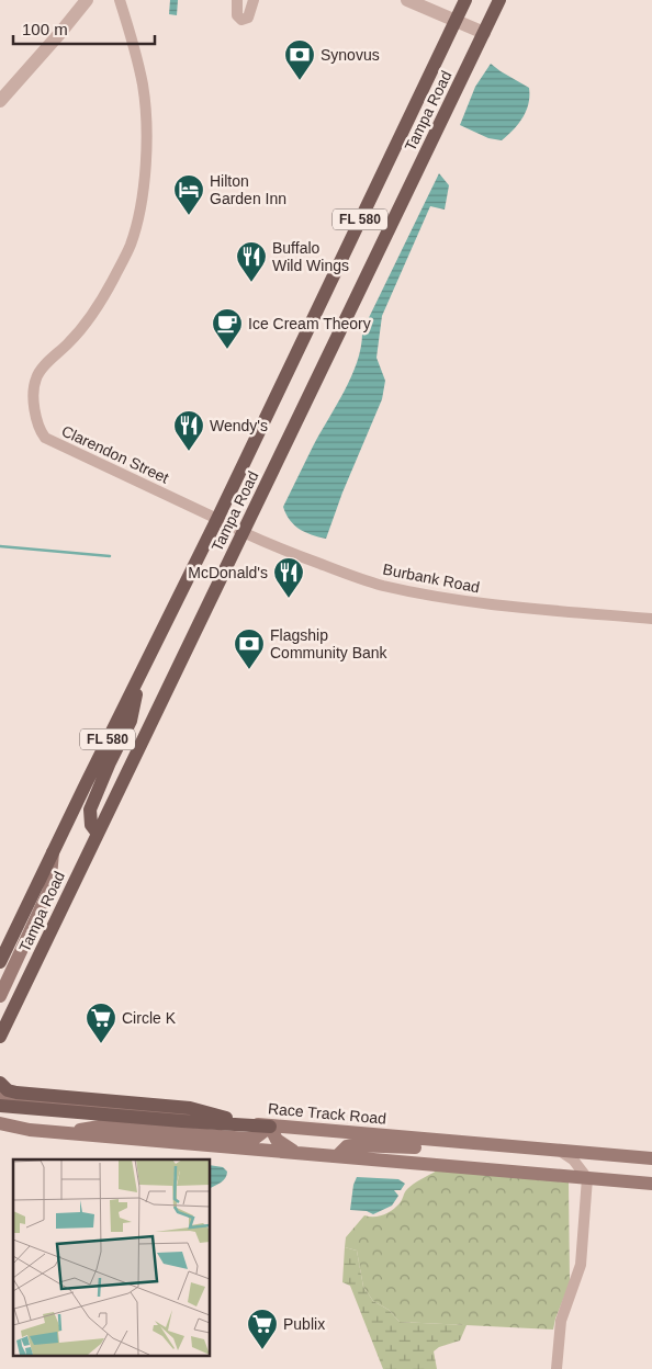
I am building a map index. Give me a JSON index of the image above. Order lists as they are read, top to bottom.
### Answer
{
  "streets": {
    "main road": ["Tampa Road", "FL 580", "Race Track Road"],
    "street": ["Clarendon Street", "Burbank Road"]
  },
  "crossings": [
    ["Tampa Road", "Clarendon Street"],
    ["Tampa Road", "Burbank Road"],
    ["Clarendon Street", "Burbank Road"]
  ],
  "places": {
    "bank": ["Synovus", "Flagship Community Bank"],
    "hotel": ["Hilton Garden Inn"],
    "restaurant": ["Buffalo Wild Wings", "Wendy's", "McDonald's"],
    "cafe": ["Ice Cream Theory"],
    "supermarket": ["Circle K", "Publix"]
  },
  "scale_bar": "100 m"
}
